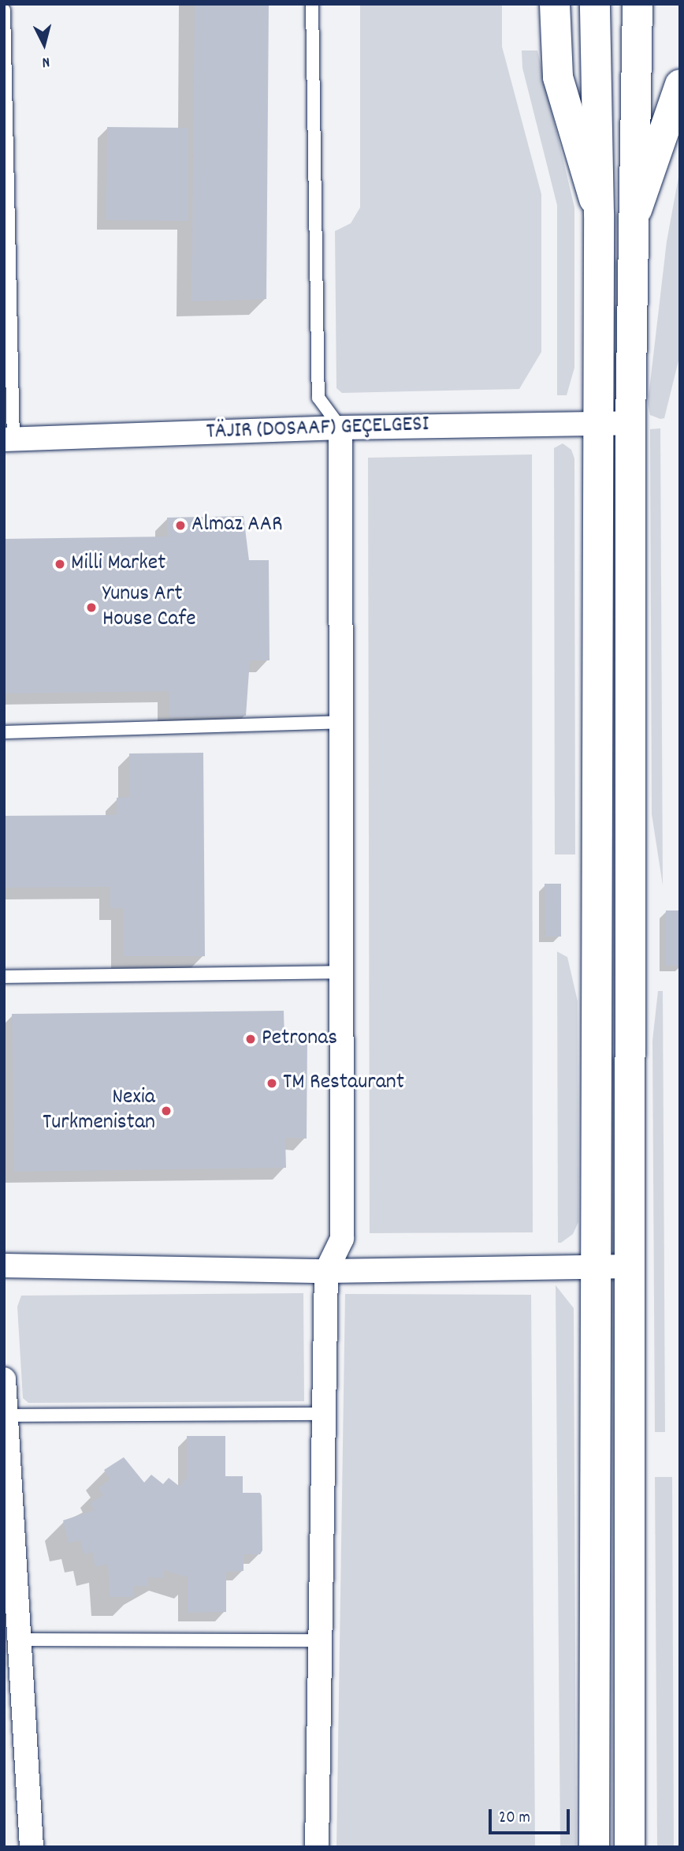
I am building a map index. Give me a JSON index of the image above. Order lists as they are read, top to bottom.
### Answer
{
  "streets": {
    "street": ["TÄJIR (DOSAAF) GEÇELGESI"]
  },
  "places": [
    "Almaz AAR",
    "Milli Market",
    "Yunus Art House Cafe",
    "Petronas",
    "TM Restaurant",
    "Nexia Turkmenistan"
  ],
  "scale_bar": "20 m",
  "north": "bottom"
}
